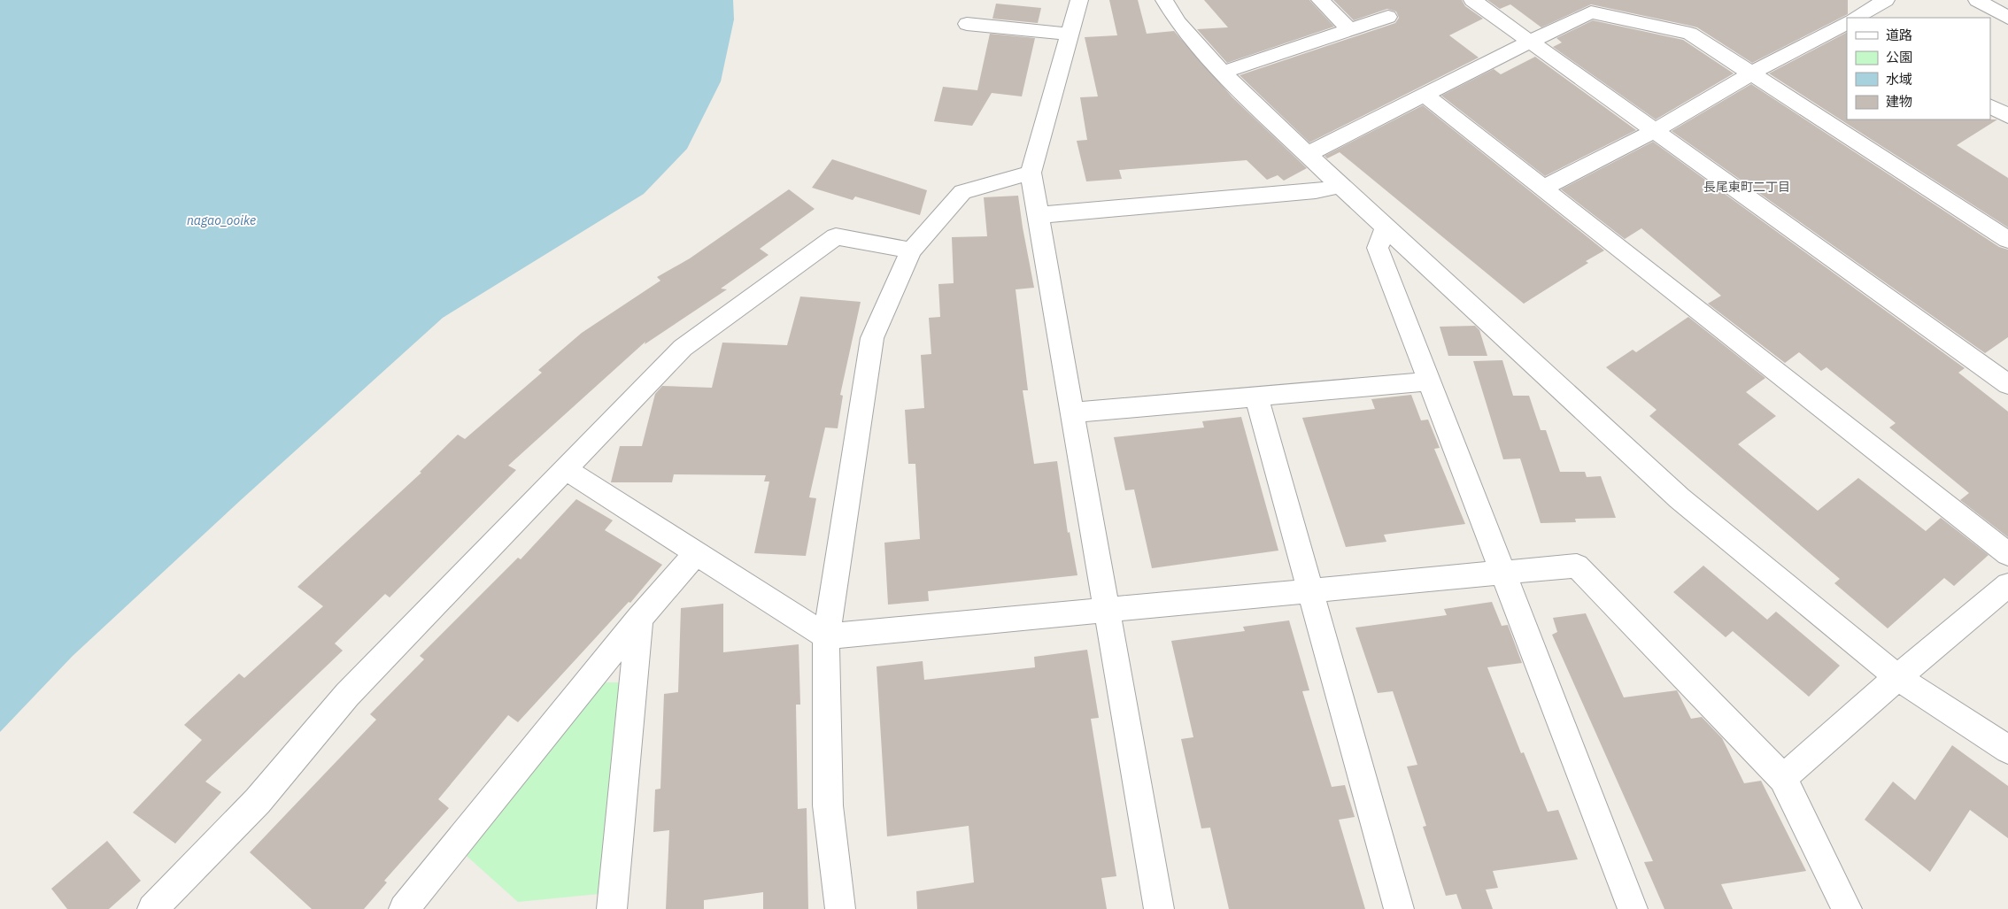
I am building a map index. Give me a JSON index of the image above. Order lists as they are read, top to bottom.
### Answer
{
  "districts": ["長尾東町二丁目"],
  "water": ["nagao_ooike"],
  "legend": [
    "道路",
    "公園",
    "水域",
    "建物"
  ]
}
